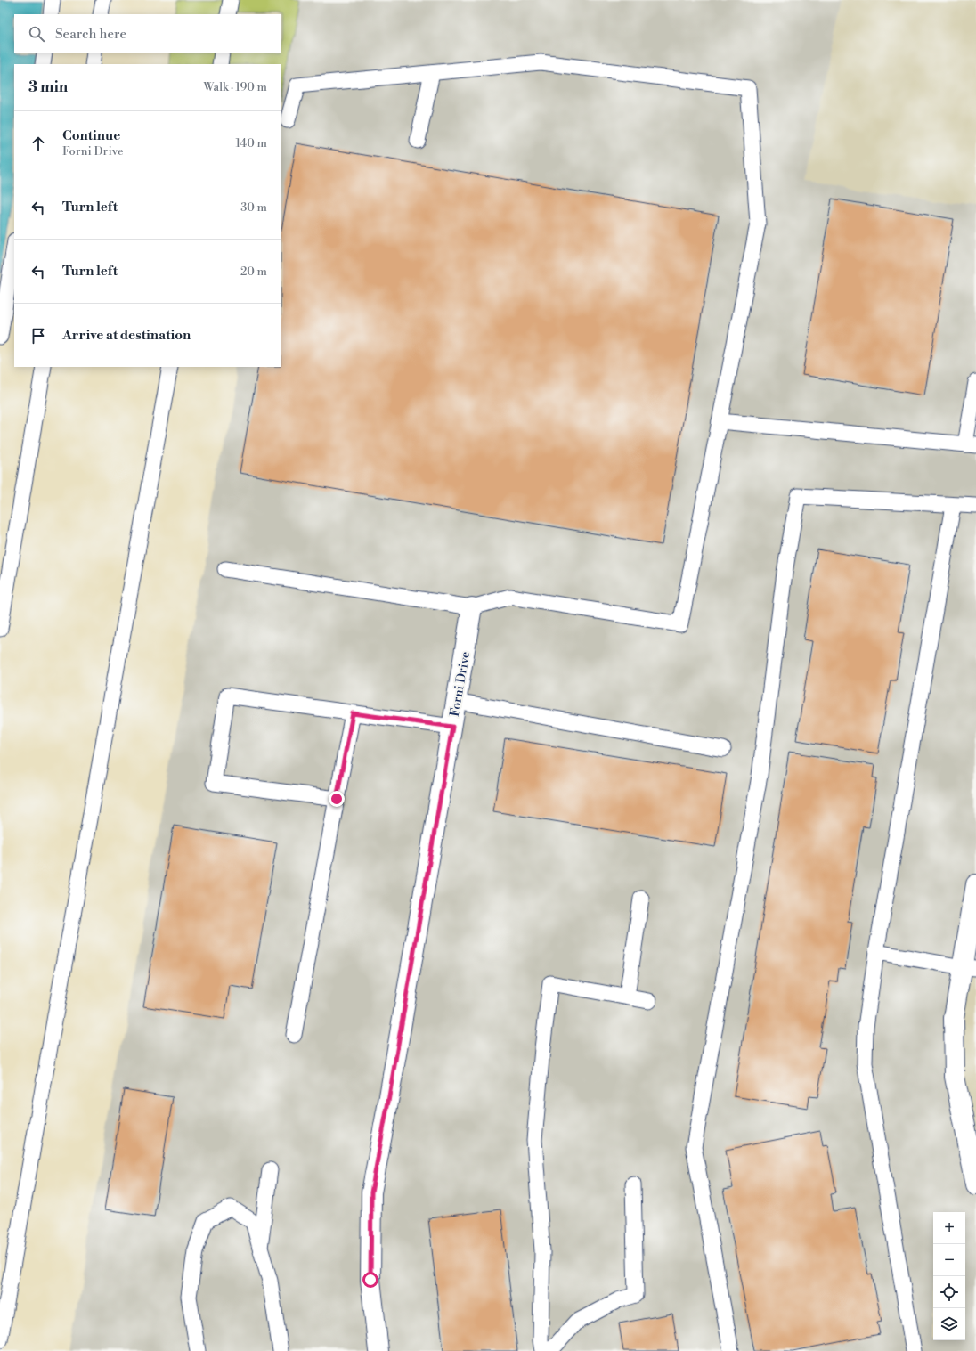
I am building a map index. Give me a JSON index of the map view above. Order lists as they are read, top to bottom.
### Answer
{
  "streets": {
    "street": ["Forni Drive"]
  },
  "page": {
    "search": "Search here",
    "heading": ["3 min", "Walk · 190 m"],
    "list": [
      ["Continue", "Forni Drive", "140 m"],
      ["Turn left", "30 m"],
      ["Turn left", "20 m"],
      "Arrive at destination"
    ],
    "map_buttons": ["+", "−"]
  }
}
